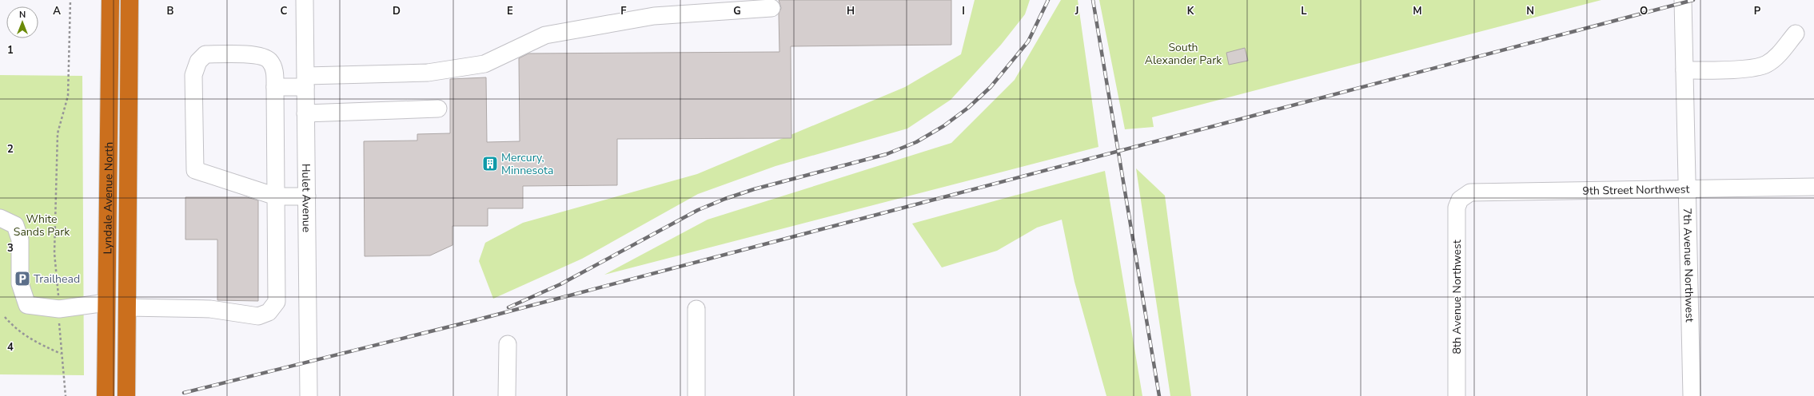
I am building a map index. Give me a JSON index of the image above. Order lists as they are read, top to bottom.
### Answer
{
  "streets": {
    "highway": ["Lyndale Avenue North"],
    "street": [
      "9th Street Northwest",
      "Hulet Avenue",
      "7th Avenue Northwest",
      "8th Avenue Northwest"
    ]
  },
  "crossings": [
    ["9th Street Northwest", "7th Avenue Northwest"],
    ["9th Street Northwest", "8th Avenue Northwest"]
  ],
  "parks": ["South Alexander Park", "White Sands Park"],
  "places": {
    "building": ["Mercury, Minnesota"],
    "parking": ["Trailhead"]
  },
  "north": "top",
  "grid": {
    "columns": [
      "A",
      "B",
      "C",
      "D",
      "E",
      "F",
      "G",
      "H",
      "I",
      "J",
      "K",
      "L",
      "M",
      "N",
      "O",
      "P"
    ],
    "rows": [
      "1",
      "2",
      "3",
      "4"
    ]
  }
}
